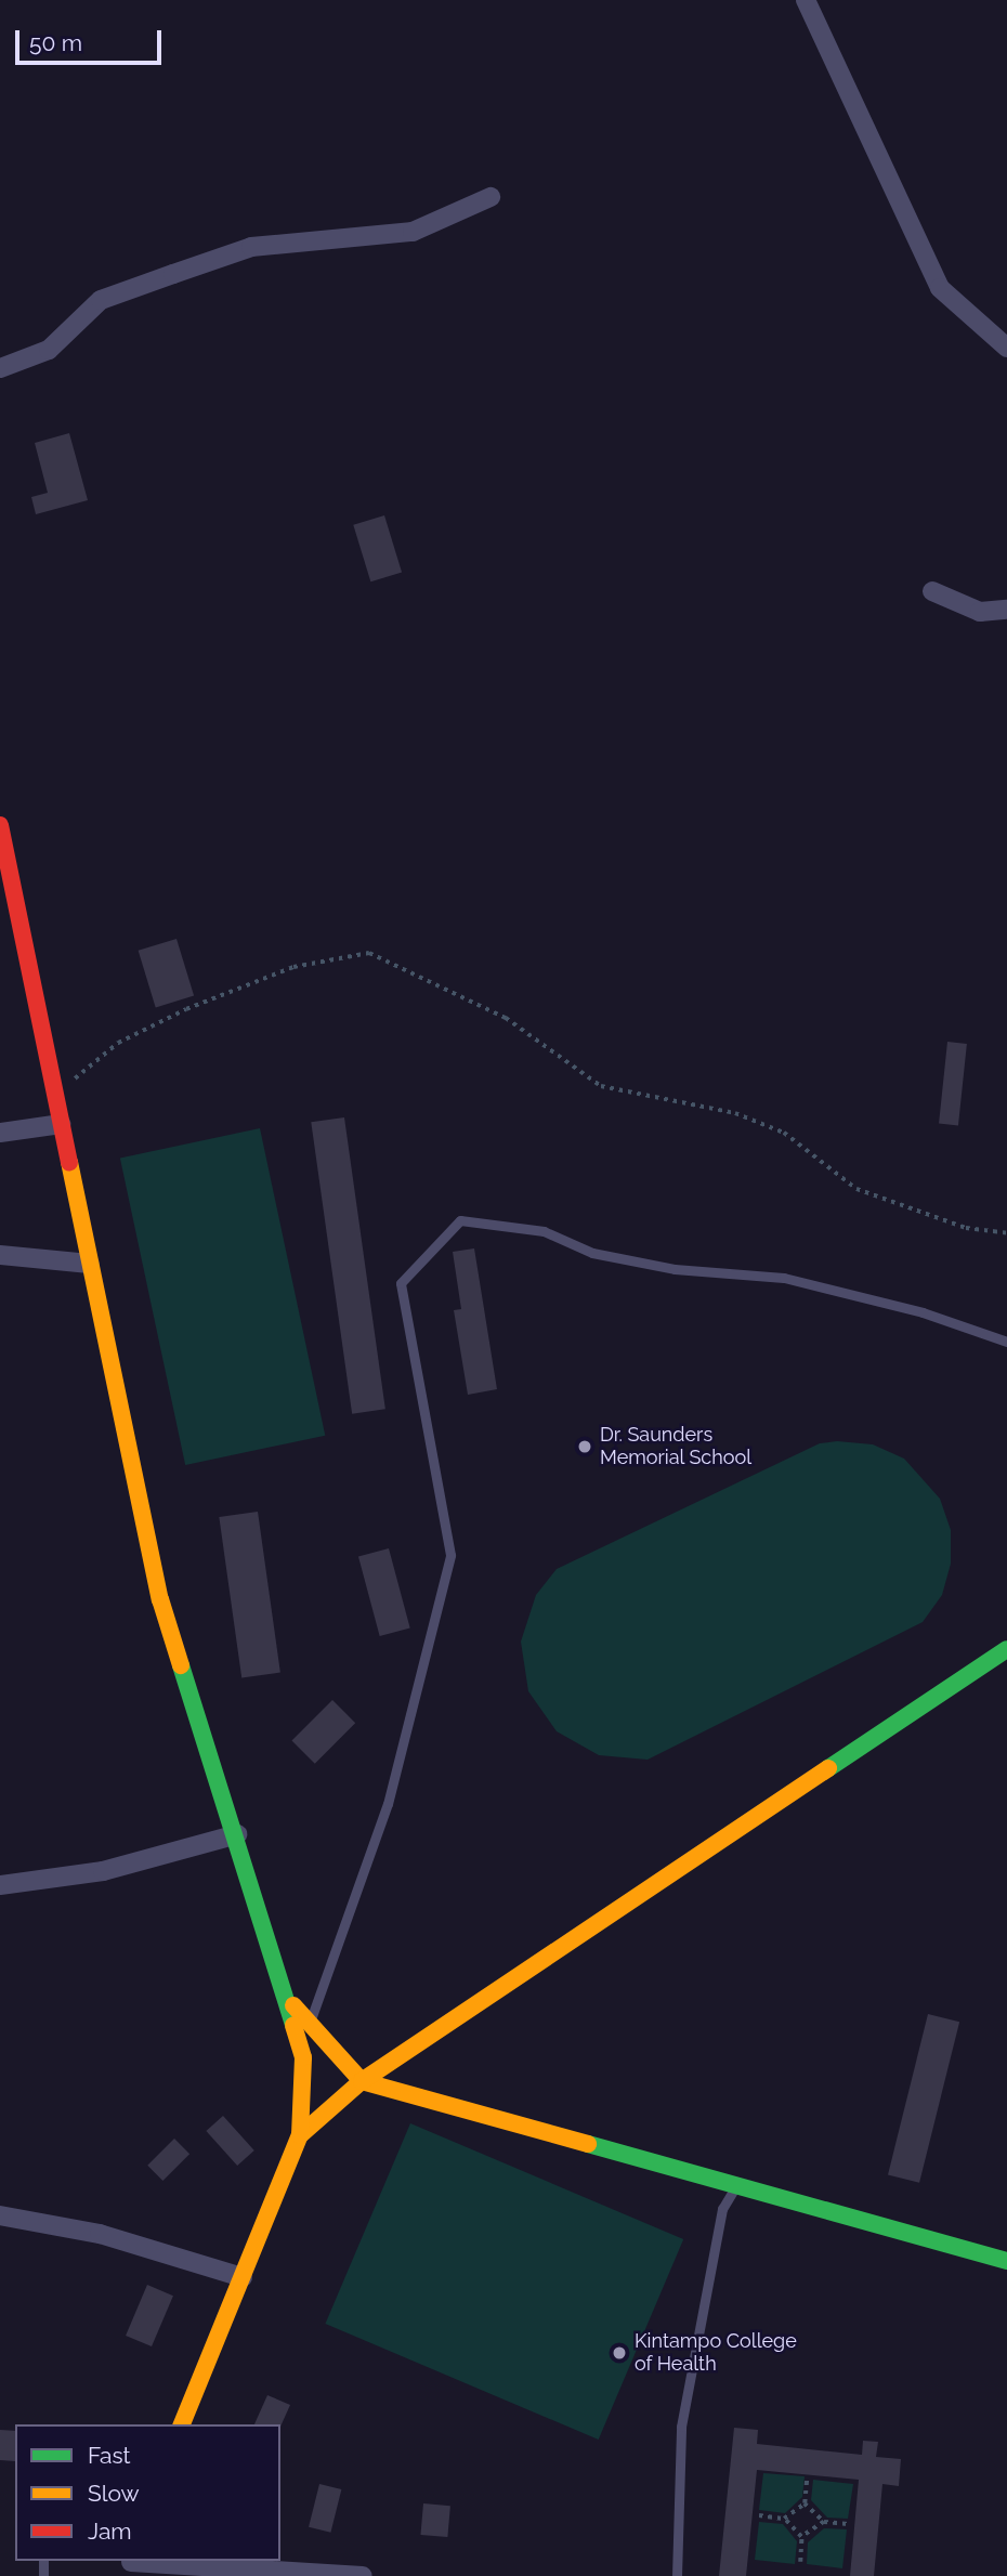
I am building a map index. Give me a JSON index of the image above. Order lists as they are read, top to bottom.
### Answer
{
  "places": ["Dr. Saunders Memorial School", "Kintampo College of Health"],
  "legend": ["Fast", "Slow", "Jam"],
  "scale_bar": "50 m"
}
